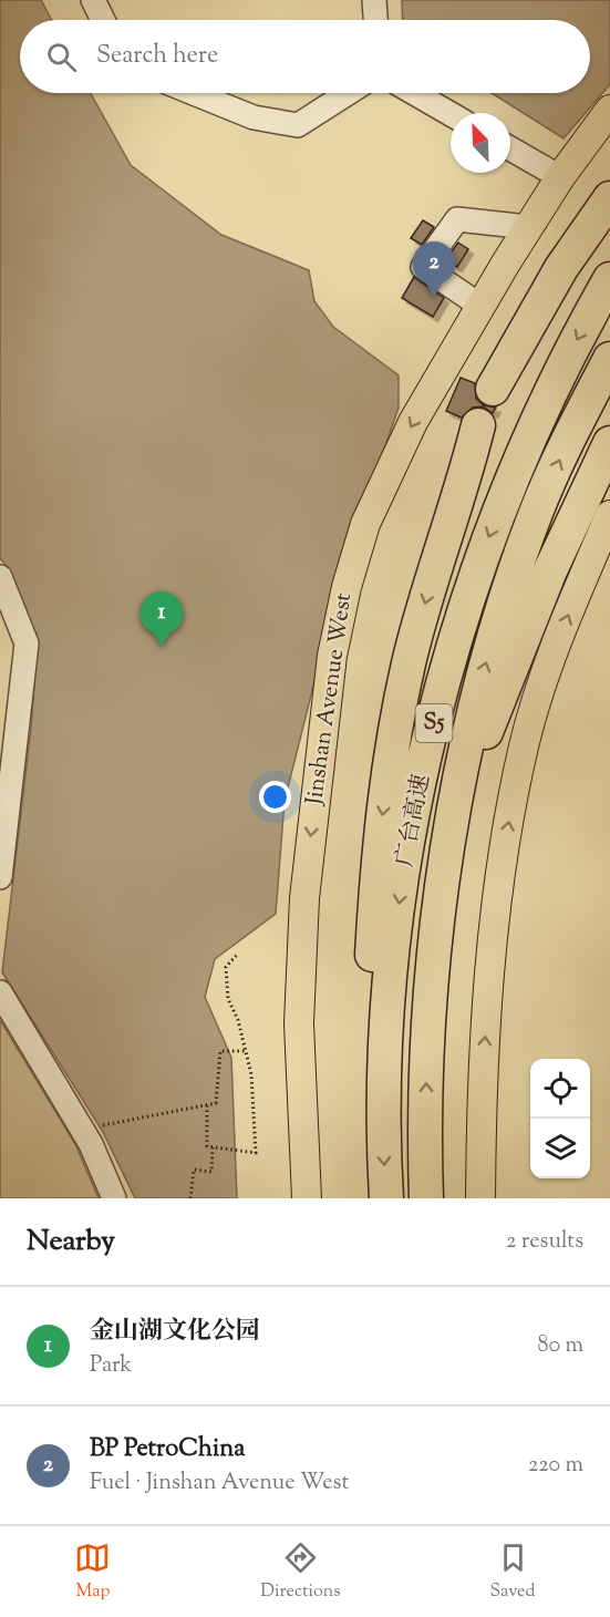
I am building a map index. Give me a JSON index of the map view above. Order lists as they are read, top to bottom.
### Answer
{
  "streets": {
    "highway": ["S5", "广台高速"],
    "main road": ["Jinshan Avenue West"]
  },
  "north": "top left",
  "page": {
    "search": "Search here",
    "pins": ["2", "1"],
    "heading": ["Nearby", "2 results"],
    "list": [
      {
        "mark": "1",
        "name": "金山湖文化公园",
        "note": "Park",
        "value": "80 m"
      },
      {
        "mark": "2",
        "name": "BP PetroChina",
        "note": "Fuel · Jinshan Avenue West",
        "value": "220 m"
      }
    ],
    "nav": ["Map", "Directions", "Saved"]
  }
}
